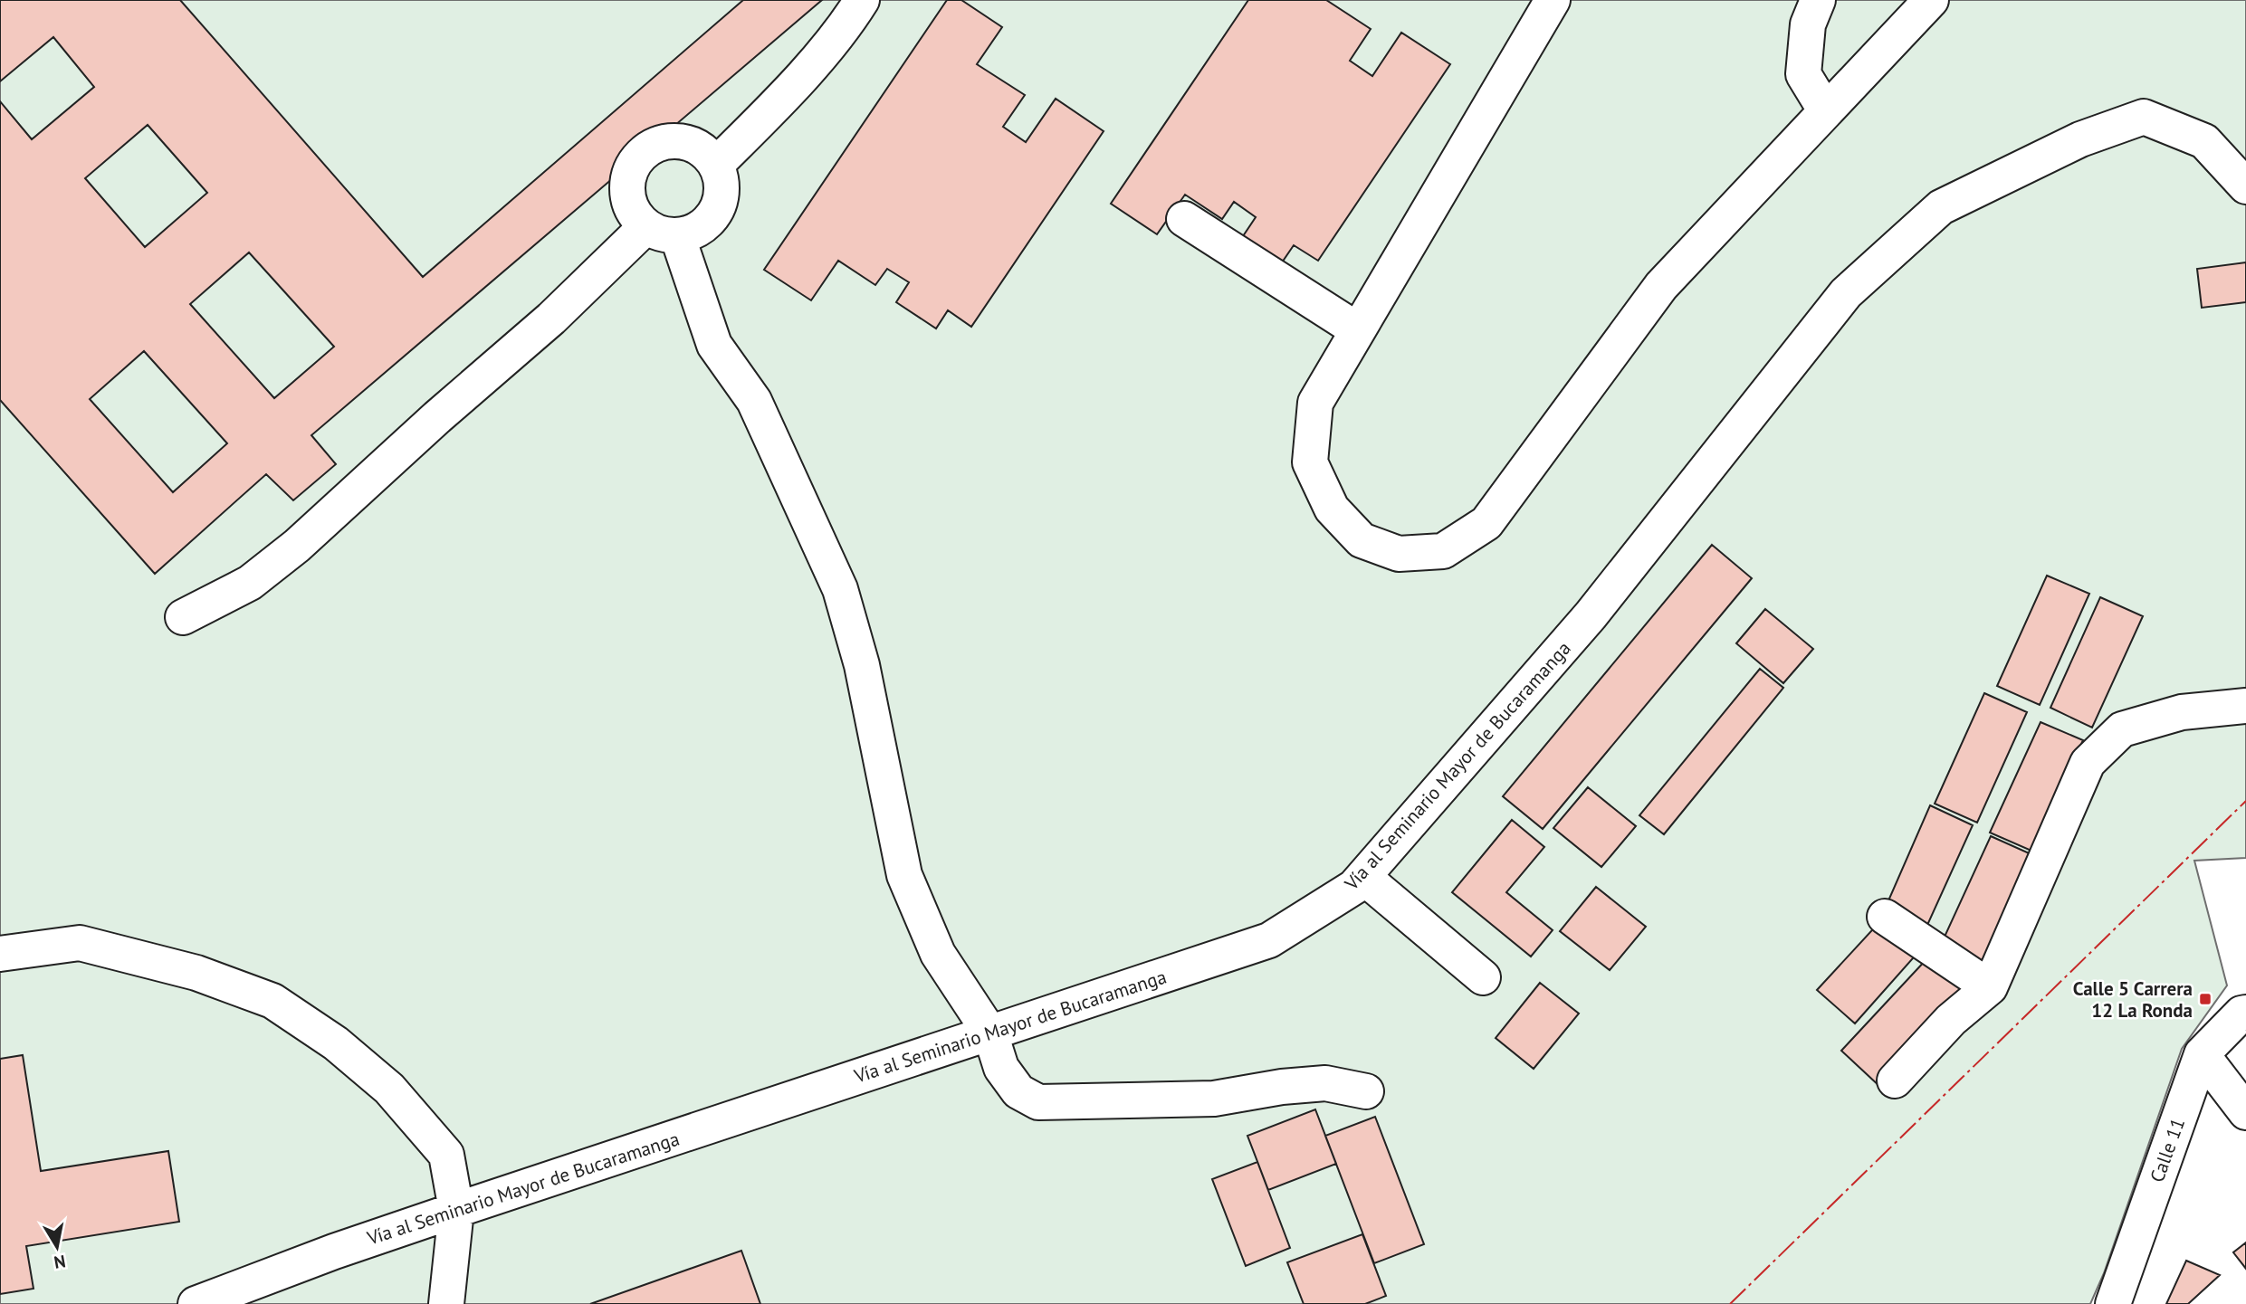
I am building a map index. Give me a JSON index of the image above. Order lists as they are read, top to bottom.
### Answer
{
  "streets": {
    "street": ["Vía al Seminario Mayor de Bucaramanga", "Calle 11"]
  },
  "places": {
    "transit": ["Calle 5 Carrera 12 La Ronda"]
  },
  "north": "bottom"
}
